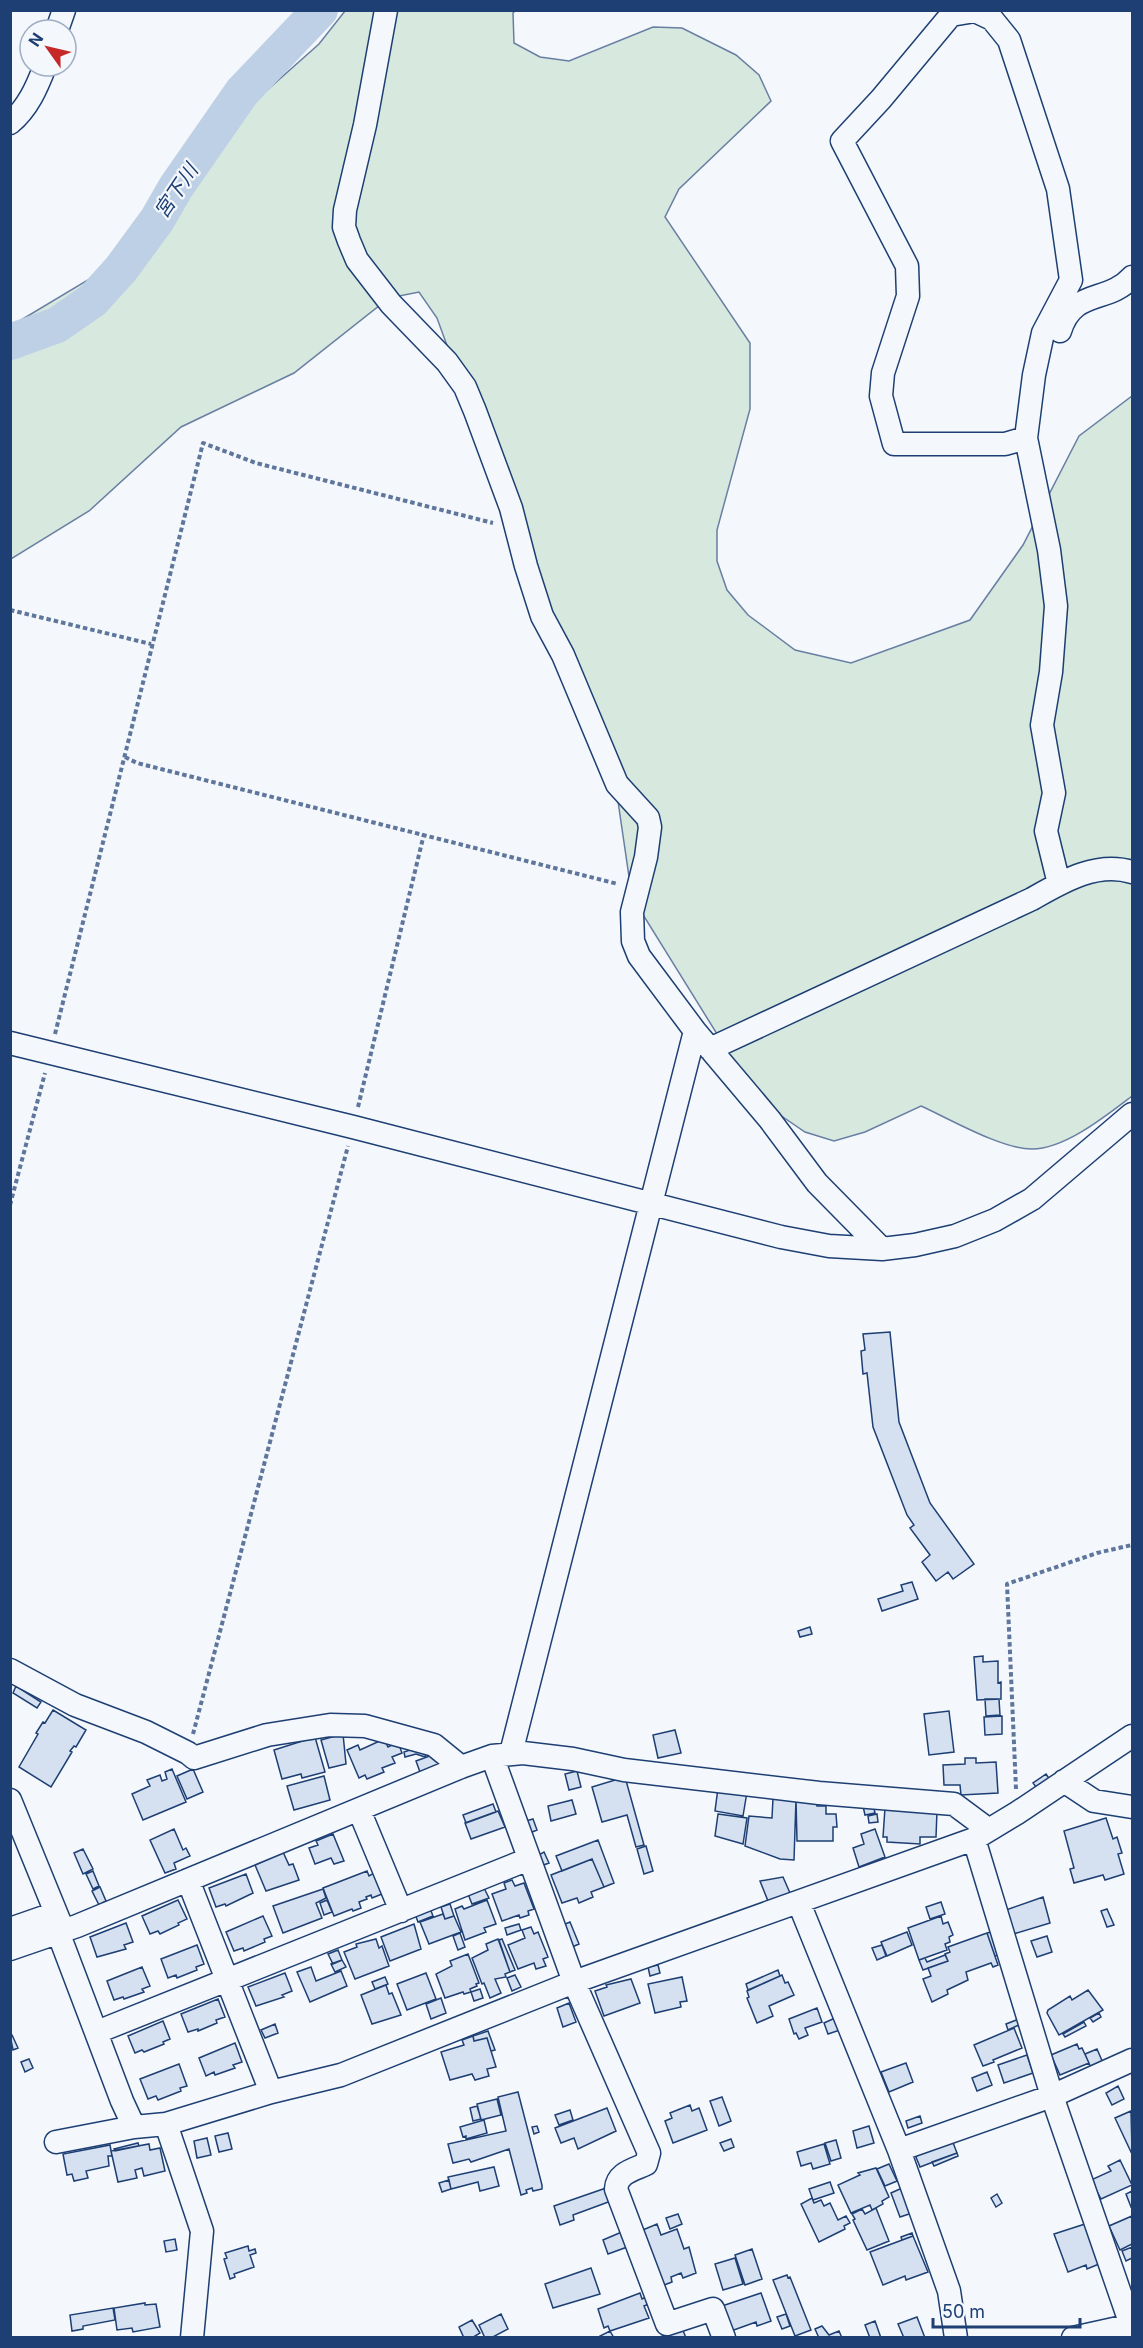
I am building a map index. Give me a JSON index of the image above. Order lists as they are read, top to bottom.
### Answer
{
  "water": ["宮下川"],
  "scale_bar": "50 m",
  "north": "top left"
}
